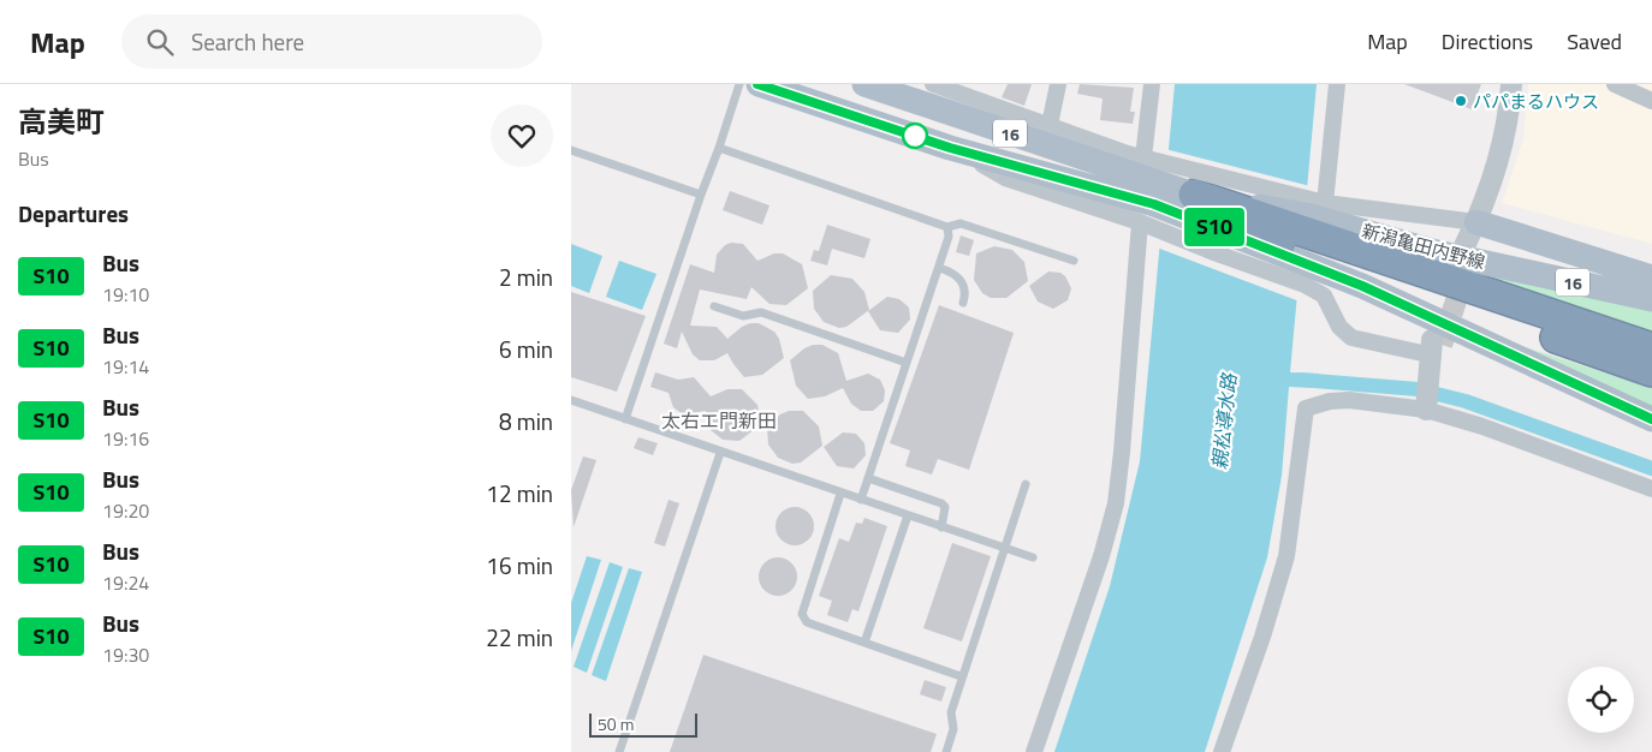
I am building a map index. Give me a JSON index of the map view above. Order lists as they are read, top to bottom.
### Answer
{
  "streets": {
    "main road": ["16", "新潟亀田内野線"]
  },
  "districts": ["太右エ門新田"],
  "water": ["親松導水路"],
  "places": ["パパまるハウス"],
  "lines": ["bus line S10"],
  "scale_bar": "50 m",
  "page": {
    "header": "Map",
    "search": "Search here",
    "nav": ["Map", "Directions", "Saved"],
    "heading": [
      ["高美町", "Bus"],
      "Departures"
    ],
    "on_map": "S10",
    "list": [
      {
        "mark": "S10",
        "name": "Bus",
        "note": "19:10",
        "value": "2 min"
      },
      {
        "mark": "S10",
        "name": "Bus",
        "note": "19:14",
        "value": "6 min"
      },
      {
        "mark": "S10",
        "name": "Bus",
        "note": "19:16",
        "value": "8 min"
      },
      {
        "mark": "S10",
        "name": "Bus",
        "note": "19:20",
        "value": "12 min"
      },
      {
        "mark": "S10",
        "name": "Bus",
        "note": "19:24",
        "value": "16 min"
      },
      {
        "mark": "S10",
        "name": "Bus",
        "note": "19:30",
        "value": "22 min"
      }
    ],
    "scale": "50 m"
  }
}
